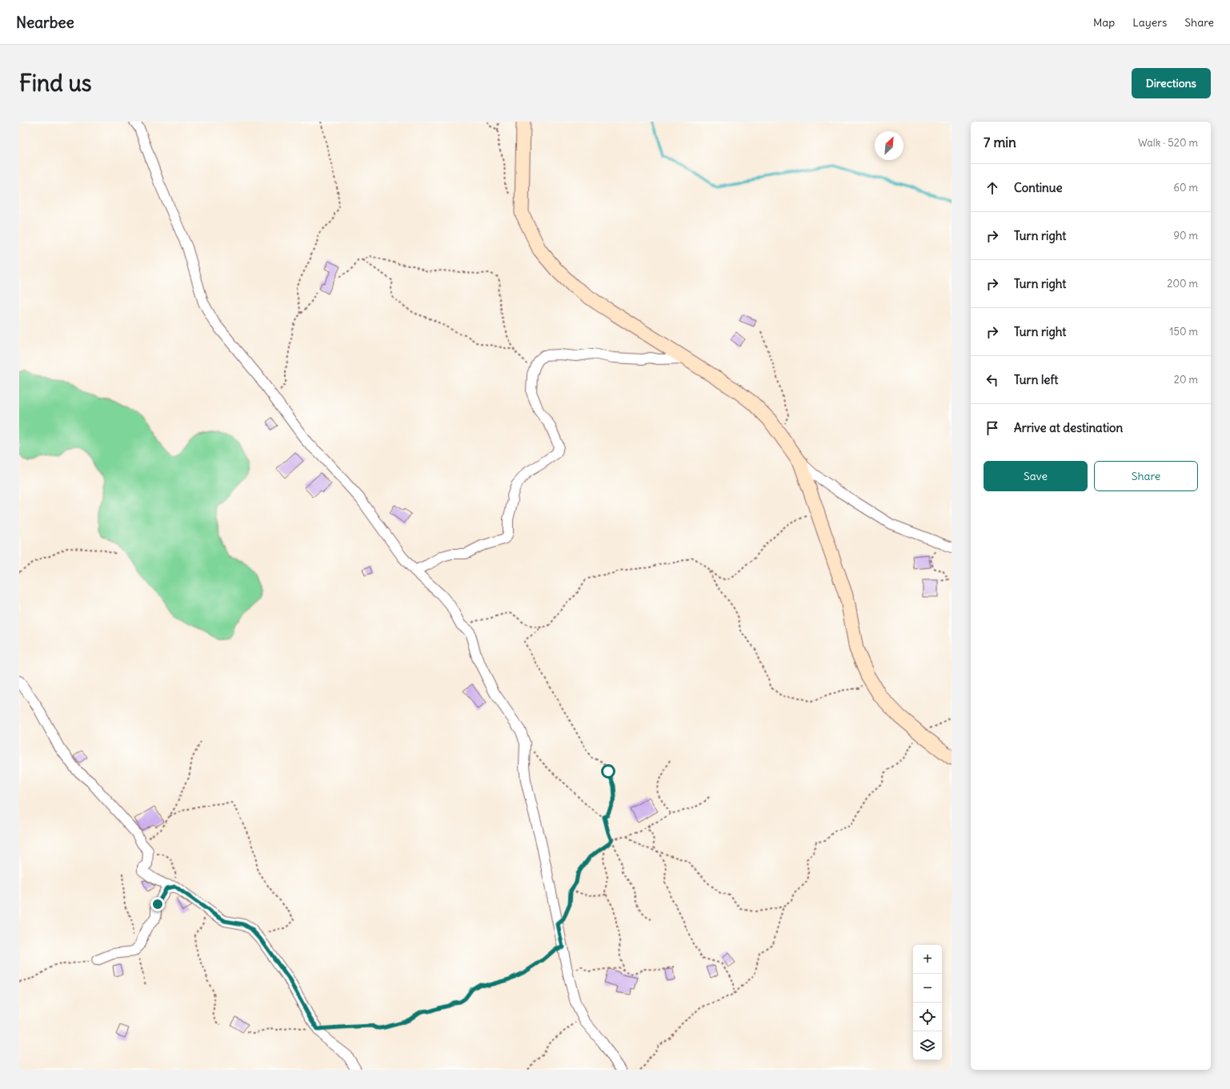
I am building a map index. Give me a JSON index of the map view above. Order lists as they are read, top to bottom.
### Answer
{
  "north": "top right",
  "page": {
    "header": "Nearbee",
    "nav": ["Map", "Layers", "Share"],
    "buttons": [
      "Directions",
      ["Save", "Share"]
    ],
    "title": "Find us",
    "heading": ["7 min", "Walk · 520 m"],
    "list": [
      ["Continue", "60 m"],
      ["Turn right", "90 m"],
      ["Turn right", "200 m"],
      ["Turn right", "150 m"],
      ["Turn left", "20 m"],
      "Arrive at destination"
    ],
    "map_buttons": ["+", "−"]
  }
}
